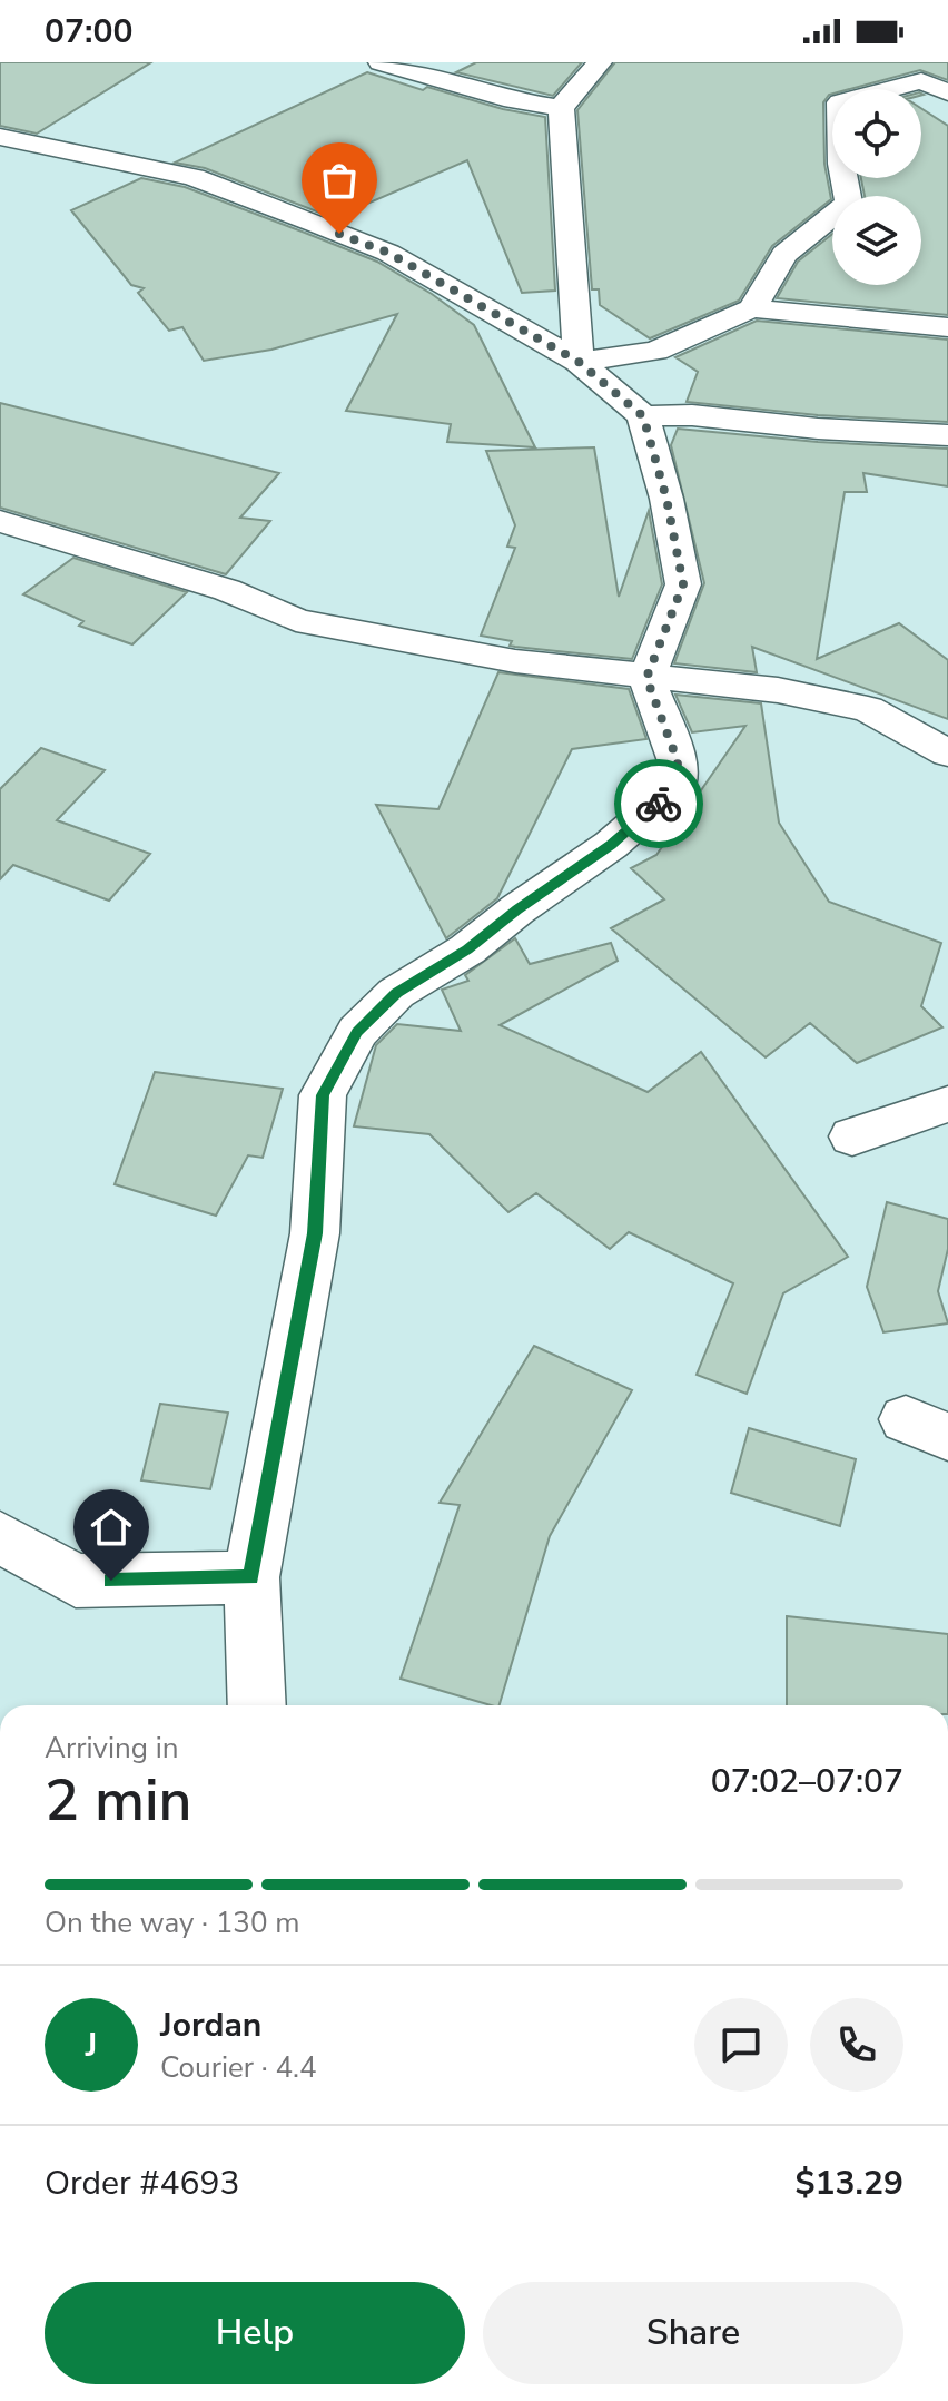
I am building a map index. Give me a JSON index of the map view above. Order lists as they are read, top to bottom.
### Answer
{
  "page": {
    "status": "07:00",
    "heading": ["2 min", "Arriving in", "07:02–07:07"],
    "panel": [
      "Jordan",
      "Courier · 4.4",
      "Order #4693",
      "$13.29"
    ],
    "bar": "On the way · 130 m",
    "round": "J",
    "buttons": ["Help", "Share"]
  }
}
